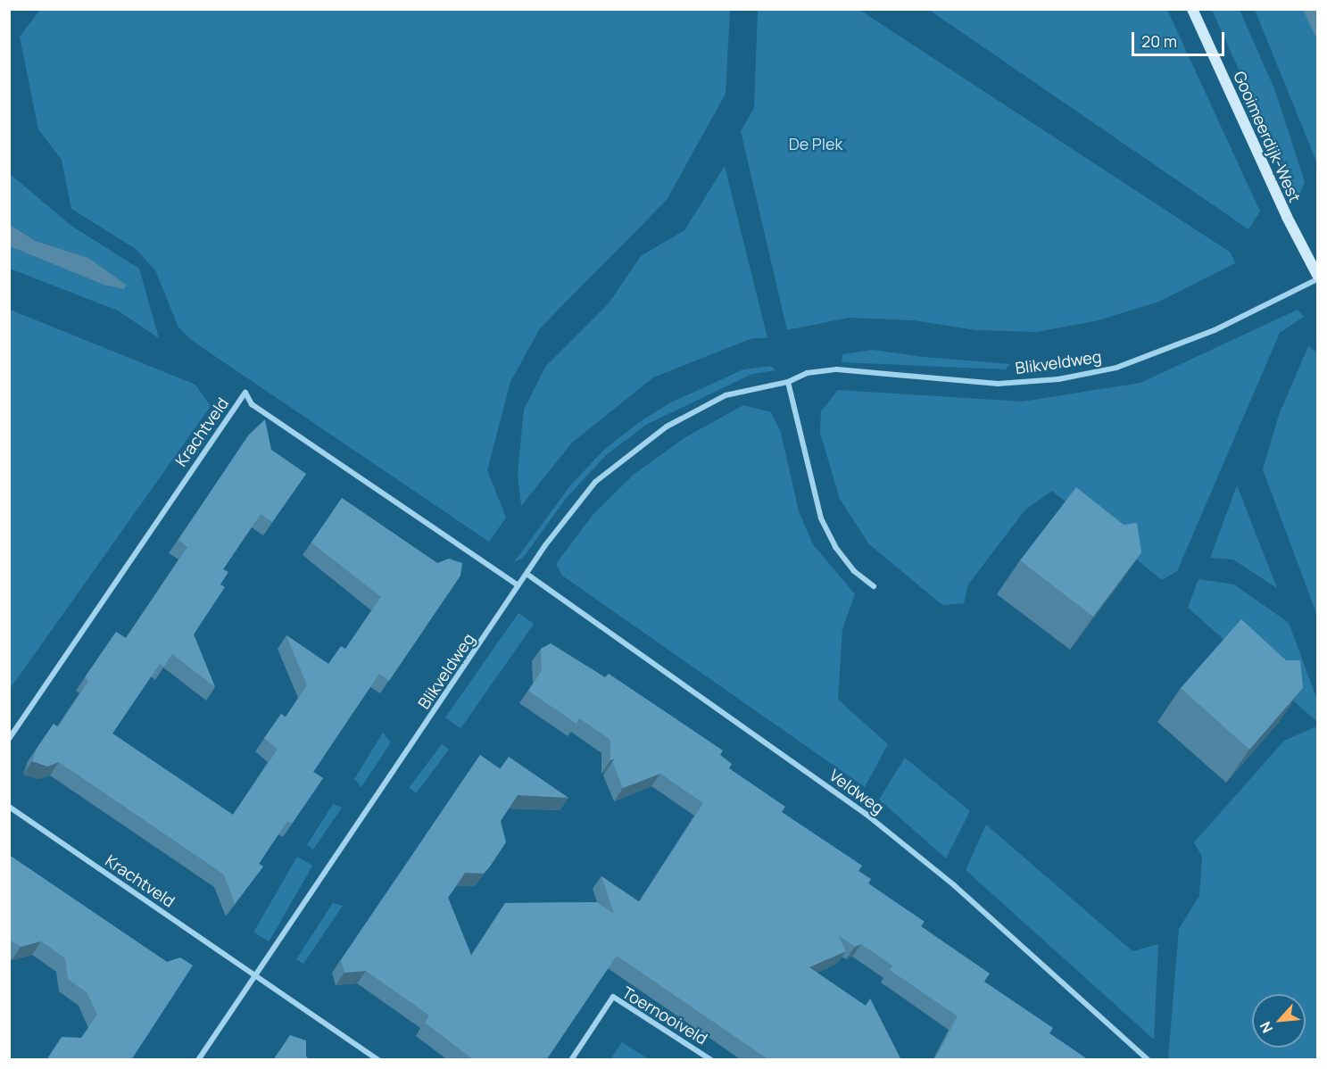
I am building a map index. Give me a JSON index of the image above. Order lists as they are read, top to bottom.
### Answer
{
  "streets": {
    "street": [
      "Gooimeerdijk-West",
      "Blikveldweg",
      "Krachtveld",
      "Veldweg",
      "Toernooiveld"
    ]
  },
  "crossings": [
    ["Blikveldweg", "Krachtveld"],
    ["Blikveldweg", "Veldweg"]
  ],
  "parks": ["De Plek"],
  "scale_bar": "20 m",
  "north": "bottom left"
}
